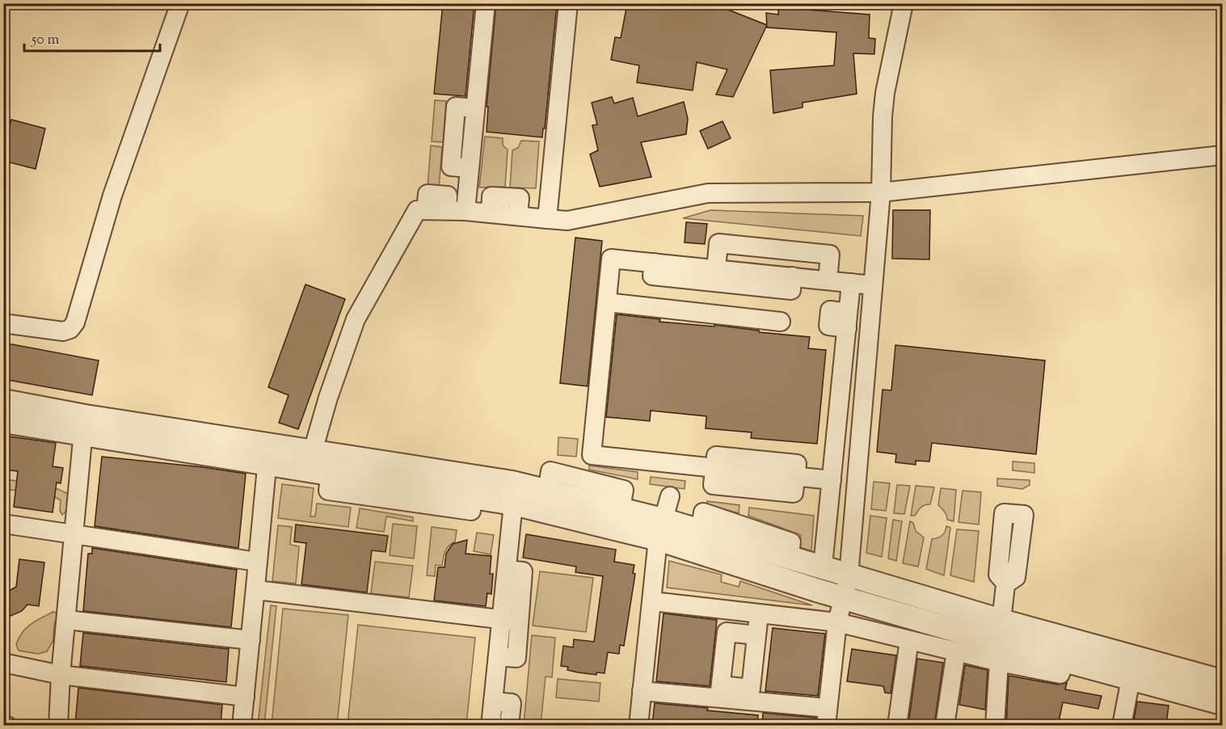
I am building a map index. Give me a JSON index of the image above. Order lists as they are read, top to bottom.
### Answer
{
  "scale_bar": "50 m"
}
